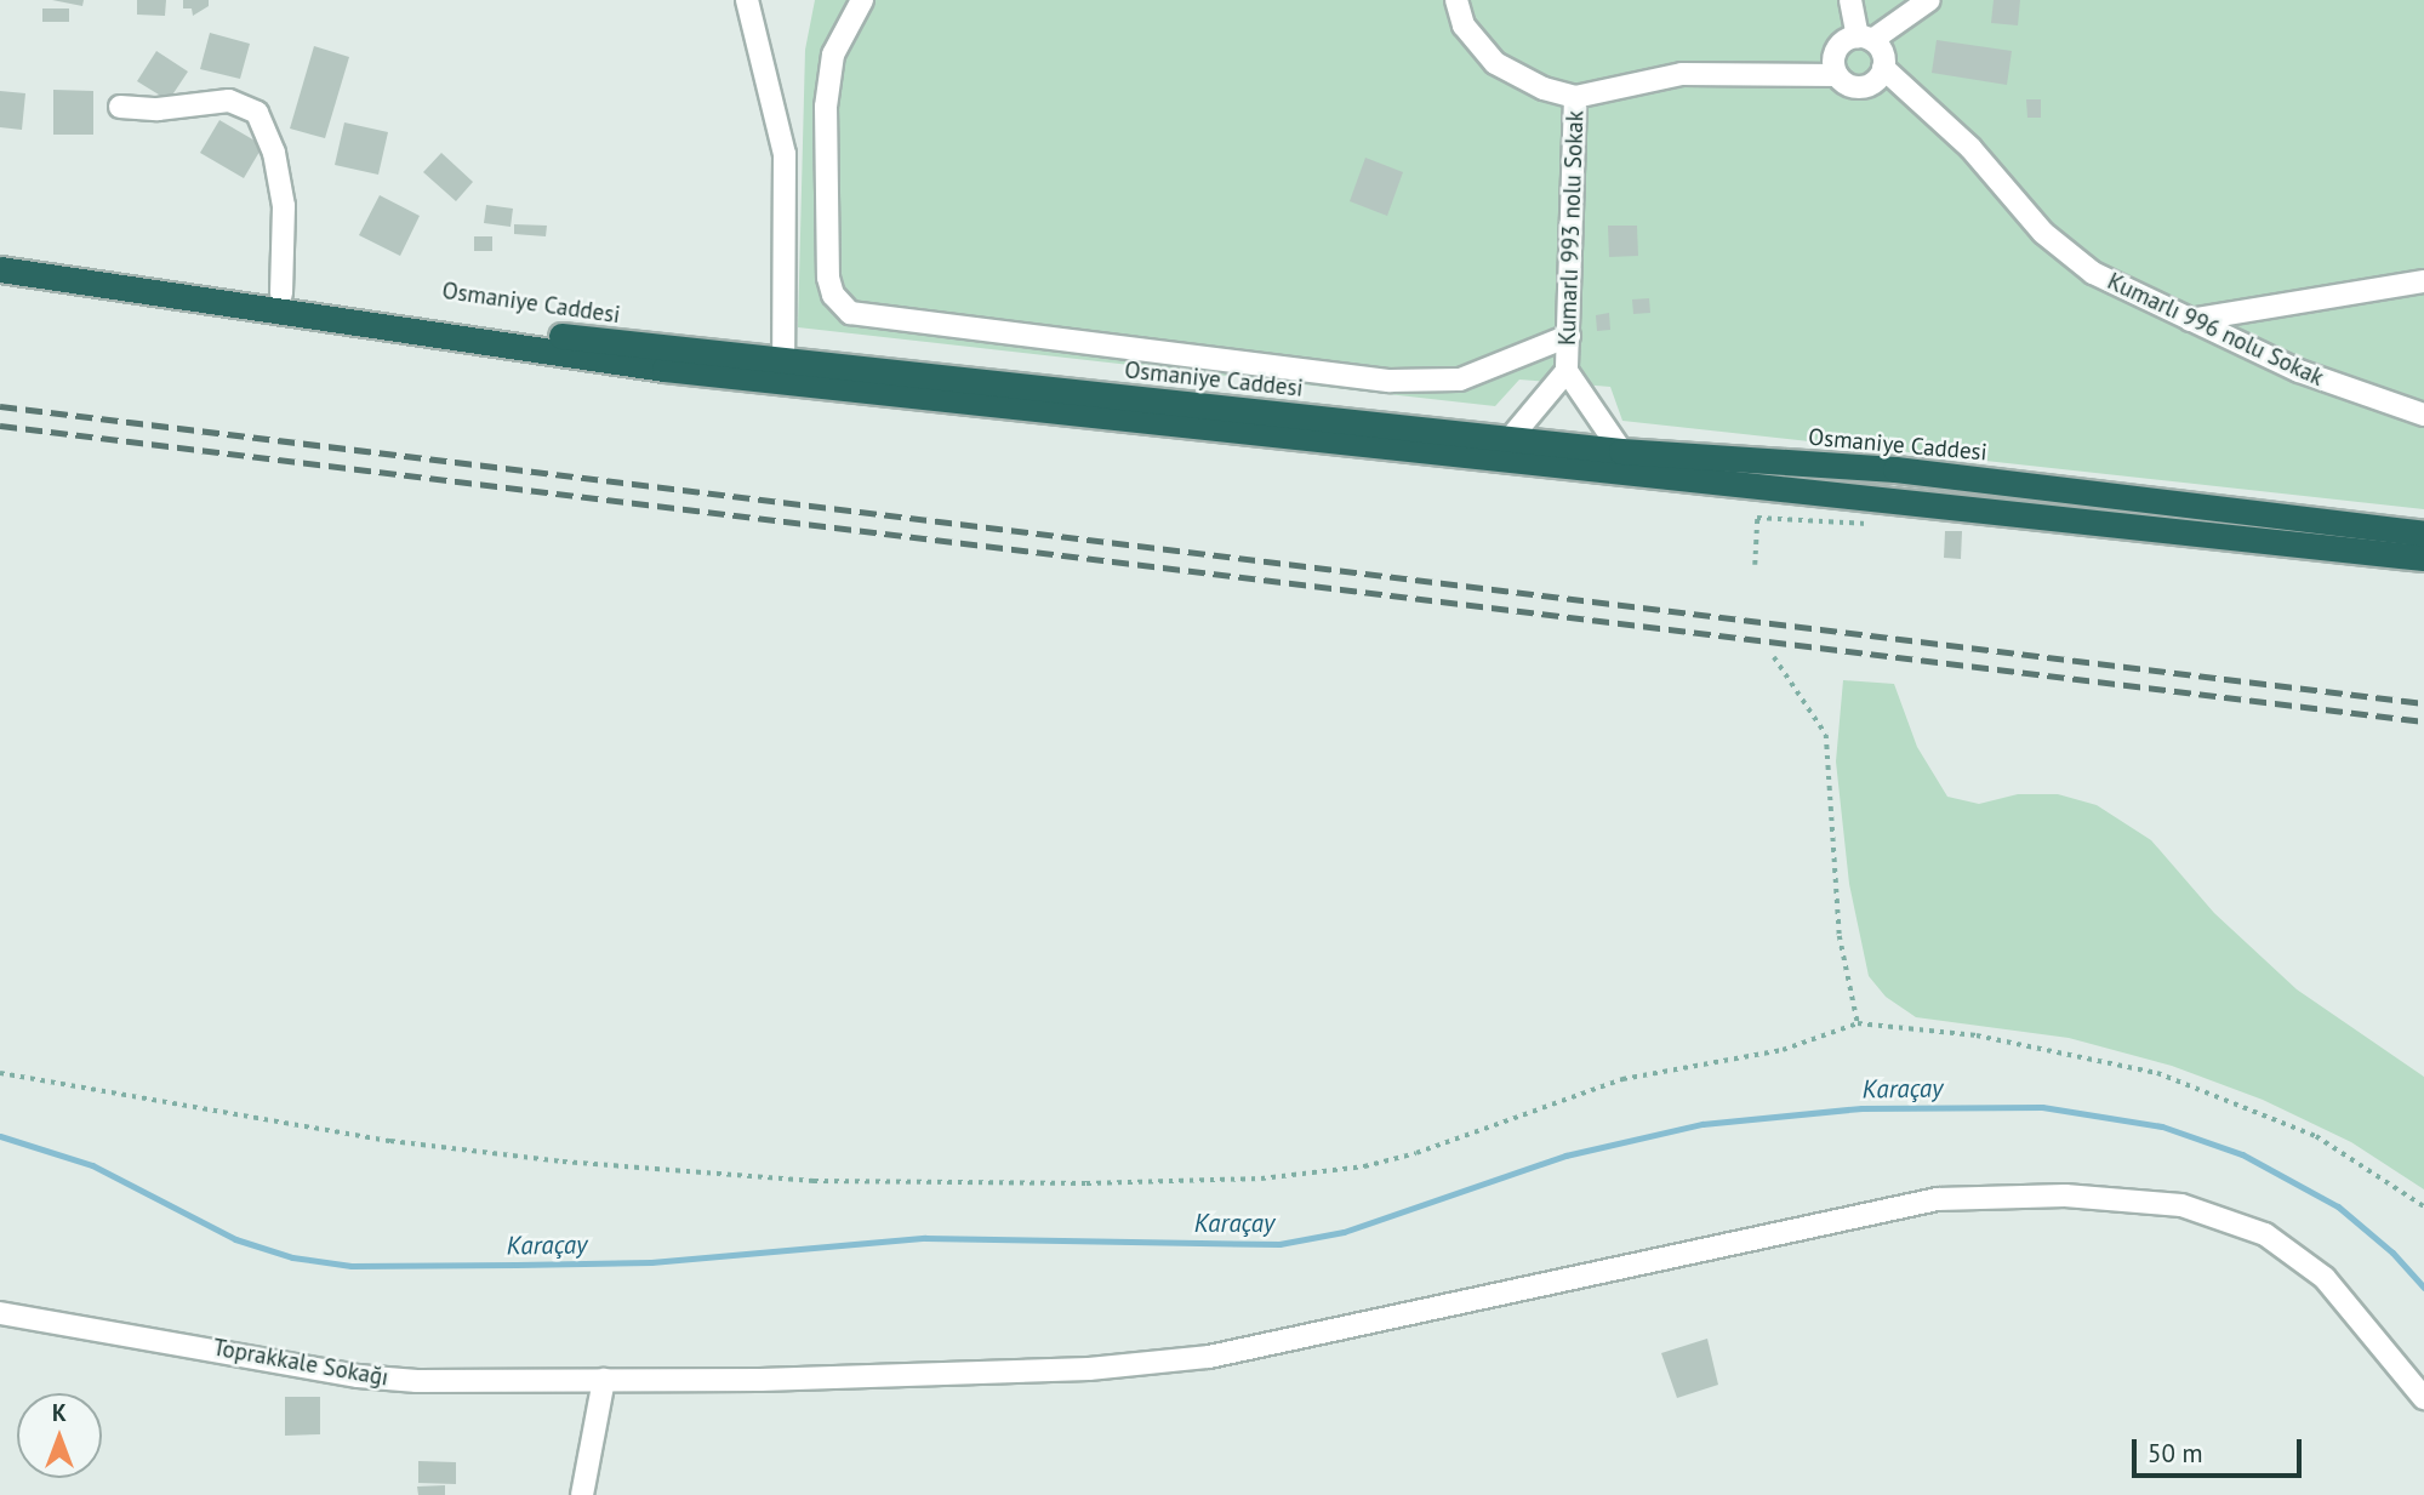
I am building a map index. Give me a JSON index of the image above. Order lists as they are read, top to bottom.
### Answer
{
  "streets": {
    "highway": ["Osmaniye Caddesi"],
    "street": ["Kumarlı 993 nolu Sokak", "Kumarlı 996 nolu Sokak", "Toprakkale Sokağı"]
  },
  "water": ["Karaçay"],
  "scale_bar": "50 m",
  "north": "top"
}
